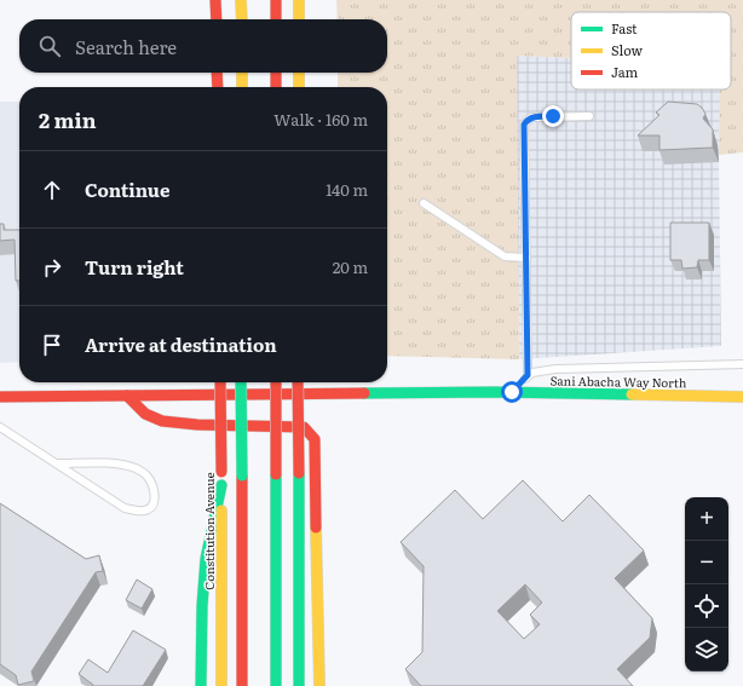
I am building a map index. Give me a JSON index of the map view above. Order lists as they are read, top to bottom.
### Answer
{
  "streets": {
    "main road": ["Sani Abacha Way North", "Constitution Avenue"]
  },
  "legend": ["Fast", "Slow", "Jam"],
  "page": {
    "search": "Search here",
    "heading": ["2 min", "Walk · 160 m"],
    "list": [
      ["Continue", "140 m"],
      ["Turn right", "20 m"],
      "Arrive at destination"
    ],
    "map_buttons": ["+", "−"]
  }
}
